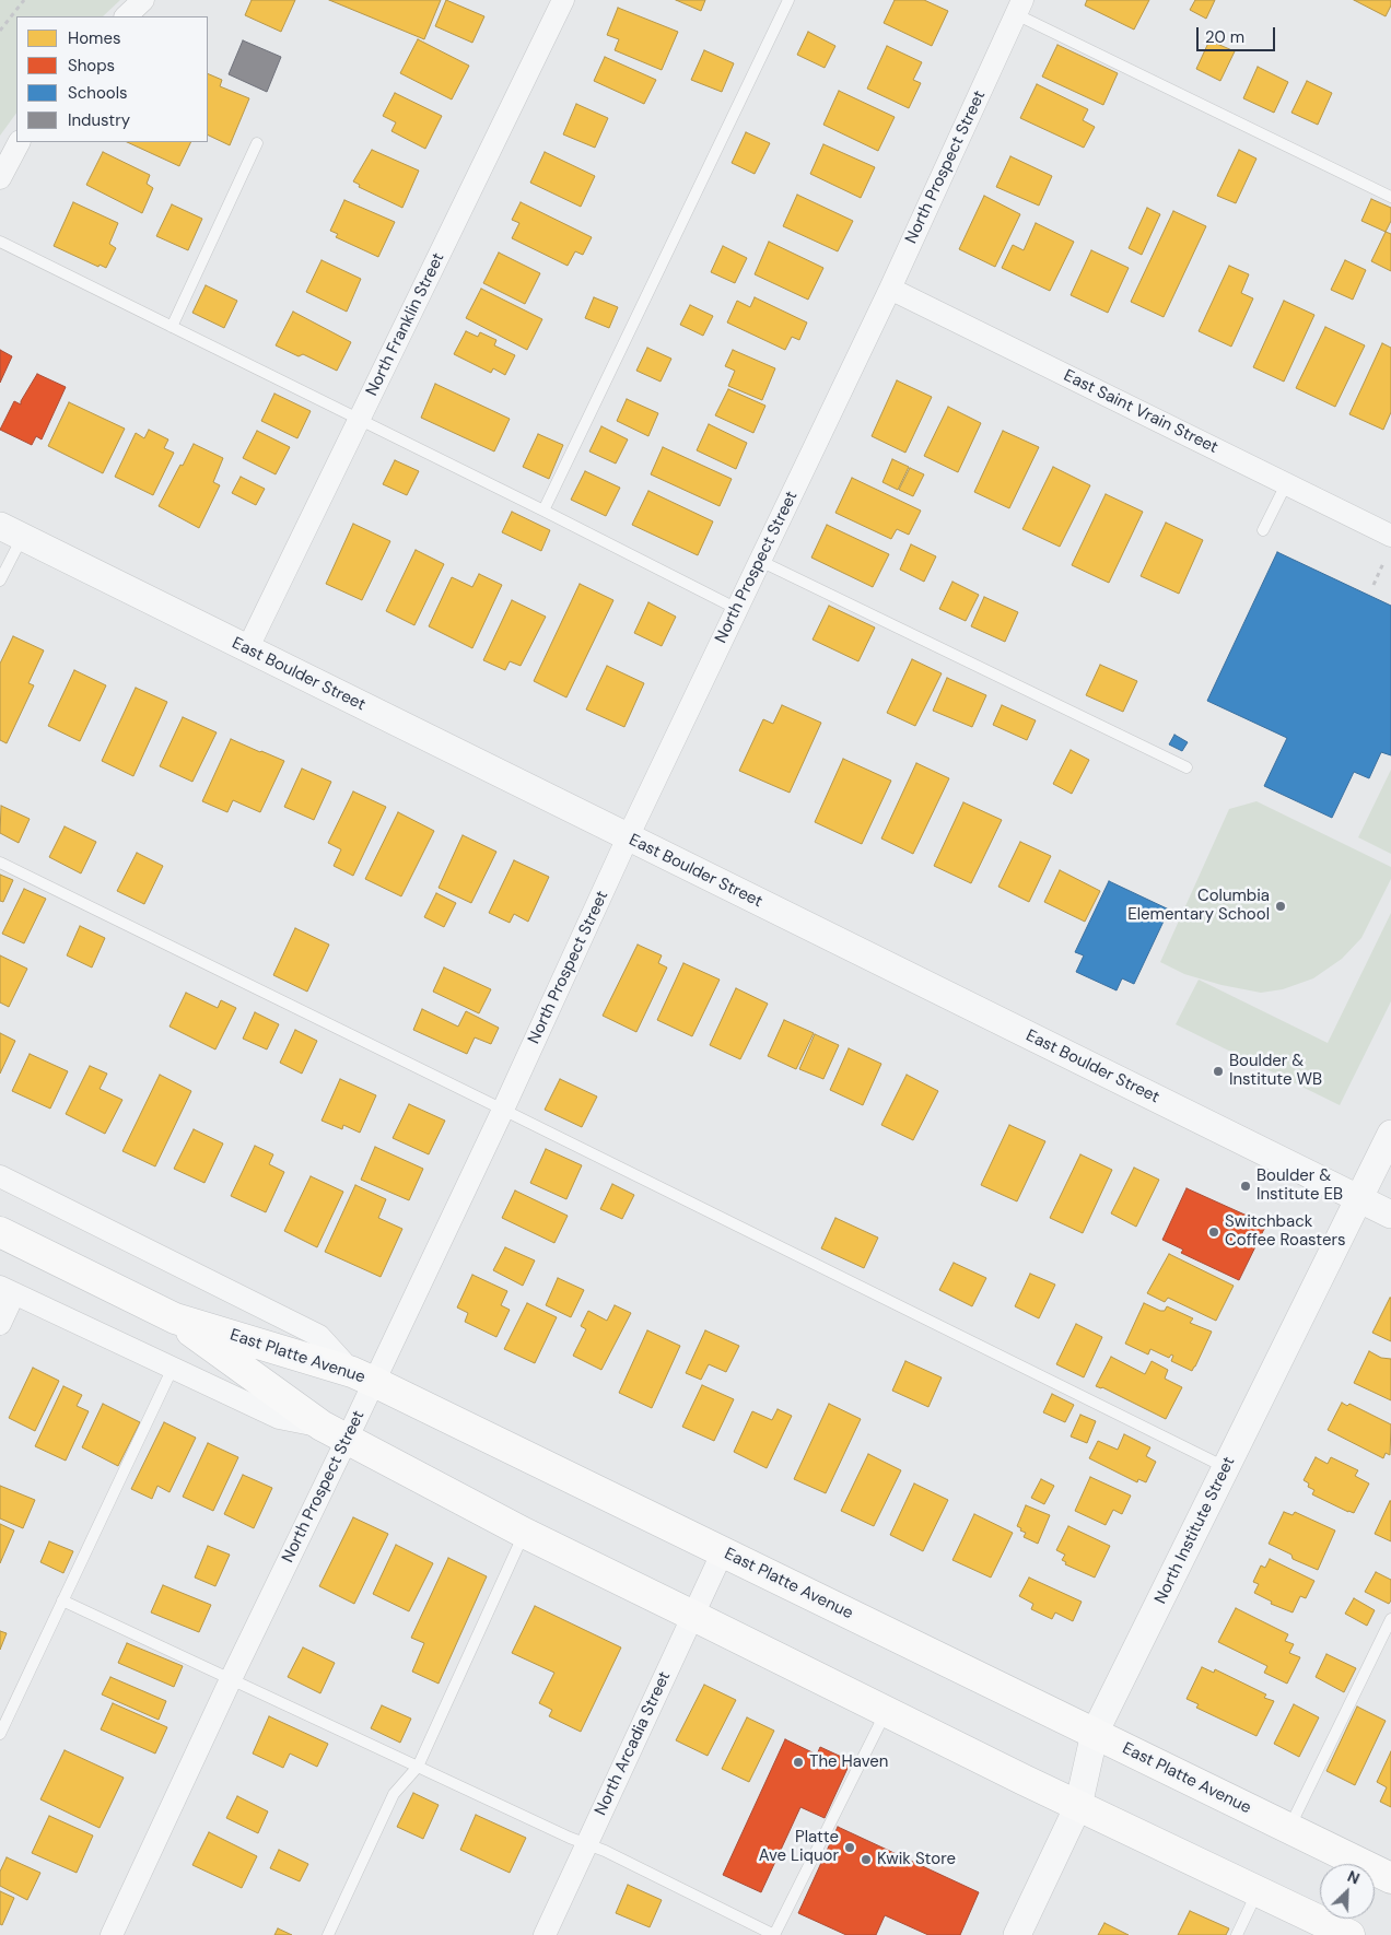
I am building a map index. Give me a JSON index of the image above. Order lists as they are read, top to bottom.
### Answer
{
  "streets": {
    "main road": ["East Platte Avenue"],
    "street": [
      "North Prospect Street",
      "North Franklin Street",
      "East Saint Vrain Street",
      "East Boulder Street",
      "North Institute Street",
      "North Arcadia Street"
    ]
  },
  "crossings": [
    ["North Prospect Street", "East Saint Vrain Street"],
    ["North Prospect Street", "East Boulder Street"],
    ["North Prospect Street", "East Platte Avenue"],
    ["North Franklin Street", "East Boulder Street"],
    ["East Boulder Street", "North Institute Street"],
    ["East Platte Avenue", "North Institute Street"],
    ["East Platte Avenue", "North Arcadia Street"]
  ],
  "places": [
    "Columbia Elementary School",
    "Boulder & Institute WB",
    "Boulder & Institute EB",
    "Switchback Coffee Roasters",
    "The Haven",
    "Platte Ave Liquor",
    "Kwik Store"
  ],
  "legend": [
    "Homes",
    "Shops",
    "Schools",
    "Industry"
  ],
  "scale_bar": "20 m",
  "north": "top right"
}
